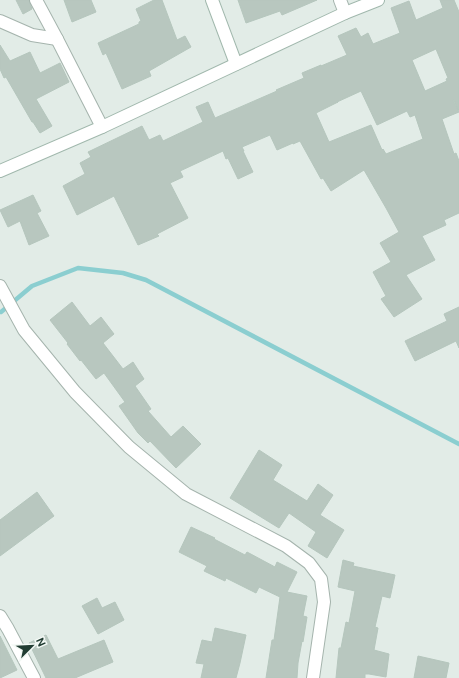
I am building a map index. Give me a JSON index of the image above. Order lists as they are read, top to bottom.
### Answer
{
  "north": "top right"
}
